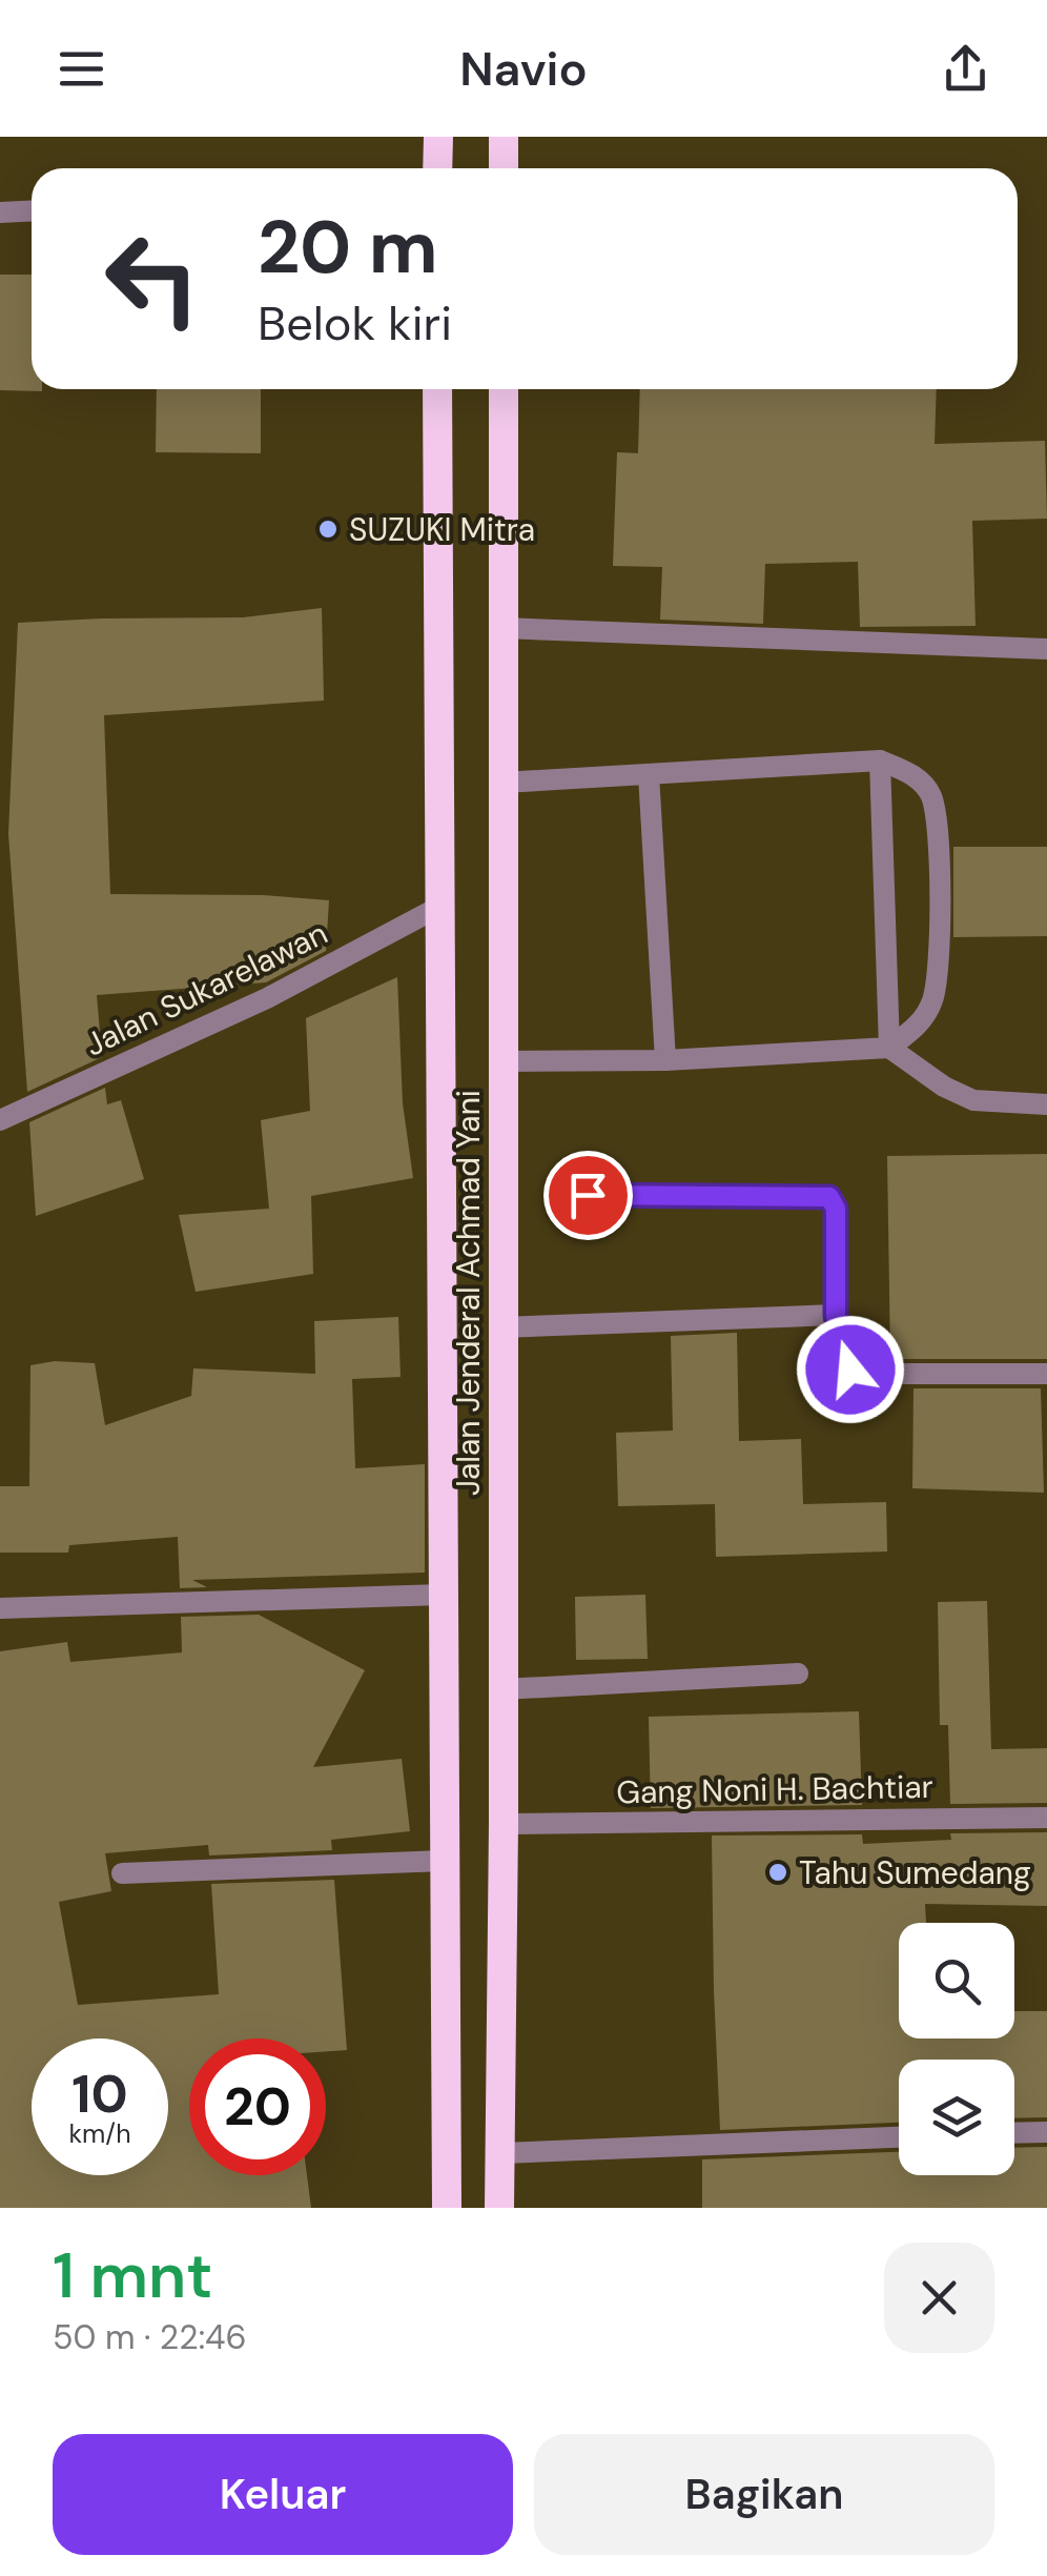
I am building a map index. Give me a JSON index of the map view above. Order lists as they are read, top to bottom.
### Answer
{
  "streets": {
    "highway": ["Jalan Jenderal Achmad Yani"],
    "street": ["Jalan Sukarelawan", "Gang Noni H. Bachtiar"]
  },
  "crossings": [
    ["Jalan Sukarelawan", "Jalan Jenderal Achmad Yani"],
    ["Jalan Jenderal Achmad Yani", "Gang Noni H. Bachtiar"]
  ],
  "places": ["SUZUKI Mitra", "Tahu Sumedang"],
  "page": {
    "header": "Navio",
    "turn": ["20 m", "Belok kiri"],
    "speed": "10 km/h",
    "limit": "20",
    "heading": ["1 mnt", "50 m · 22:46"],
    "buttons": ["Keluar", "Bagikan"]
  }
}
